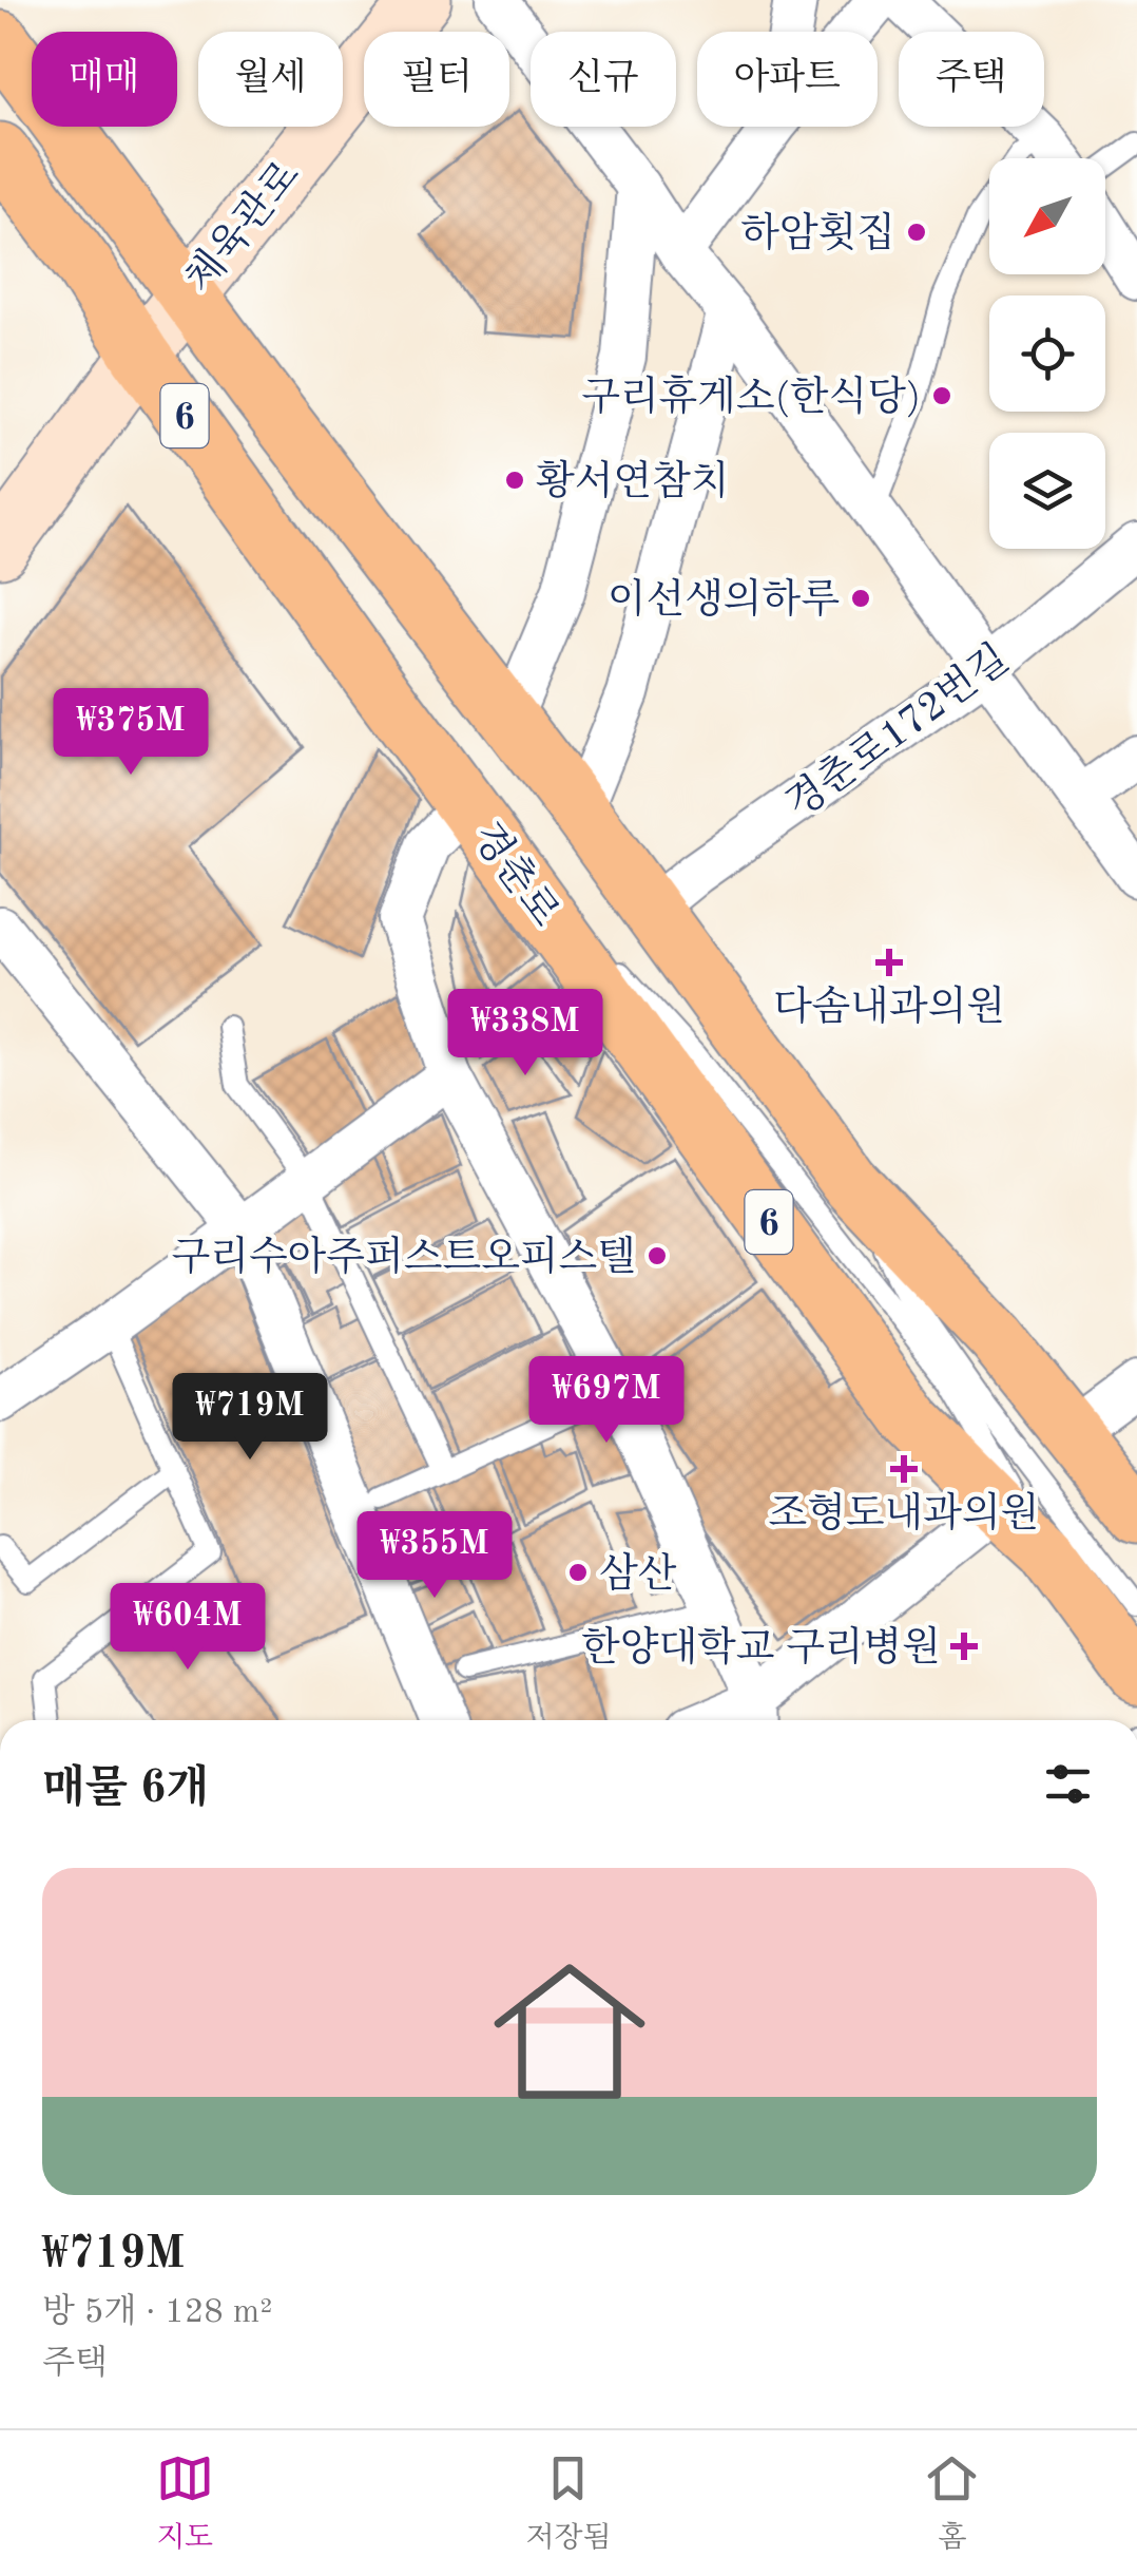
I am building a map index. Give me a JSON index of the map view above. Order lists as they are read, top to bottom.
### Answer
{
  "streets": {
    "main road": ["6", "경춘로"],
    "street": ["체육관로", "경춘로172번길"]
  },
  "crossings": [
    ["체육관로", "경춘로"]
  ],
  "places": {
    "other": [
      "하암횟집",
      "구리휴게소(한식당)",
      "황서연참치",
      "이선생의하루",
      "구리수아주퍼스트오피스텔",
      "삼산"
    ],
    "health": ["다솜내과의원", "조형도내과의원", "한양대학교 구리병원"]
  },
  "north": "bottom left",
  "page": {
    "chip": [
      "매매",
      "월세",
      "필터",
      "신규",
      "아파트",
      "주택"
    ],
    "price": [
      "₩375M",
      "₩338M",
      "₩697M",
      "₩719M",
      "₩355M",
      "₩604M"
    ],
    "heading": "매물 6개",
    "list": [
      {
        "name": "₩719M",
        "note": "방 5개 · 128 m² · 주택"
      }
    ],
    "tabs": ["지도", "저장됨", "홈"]
  }
}
